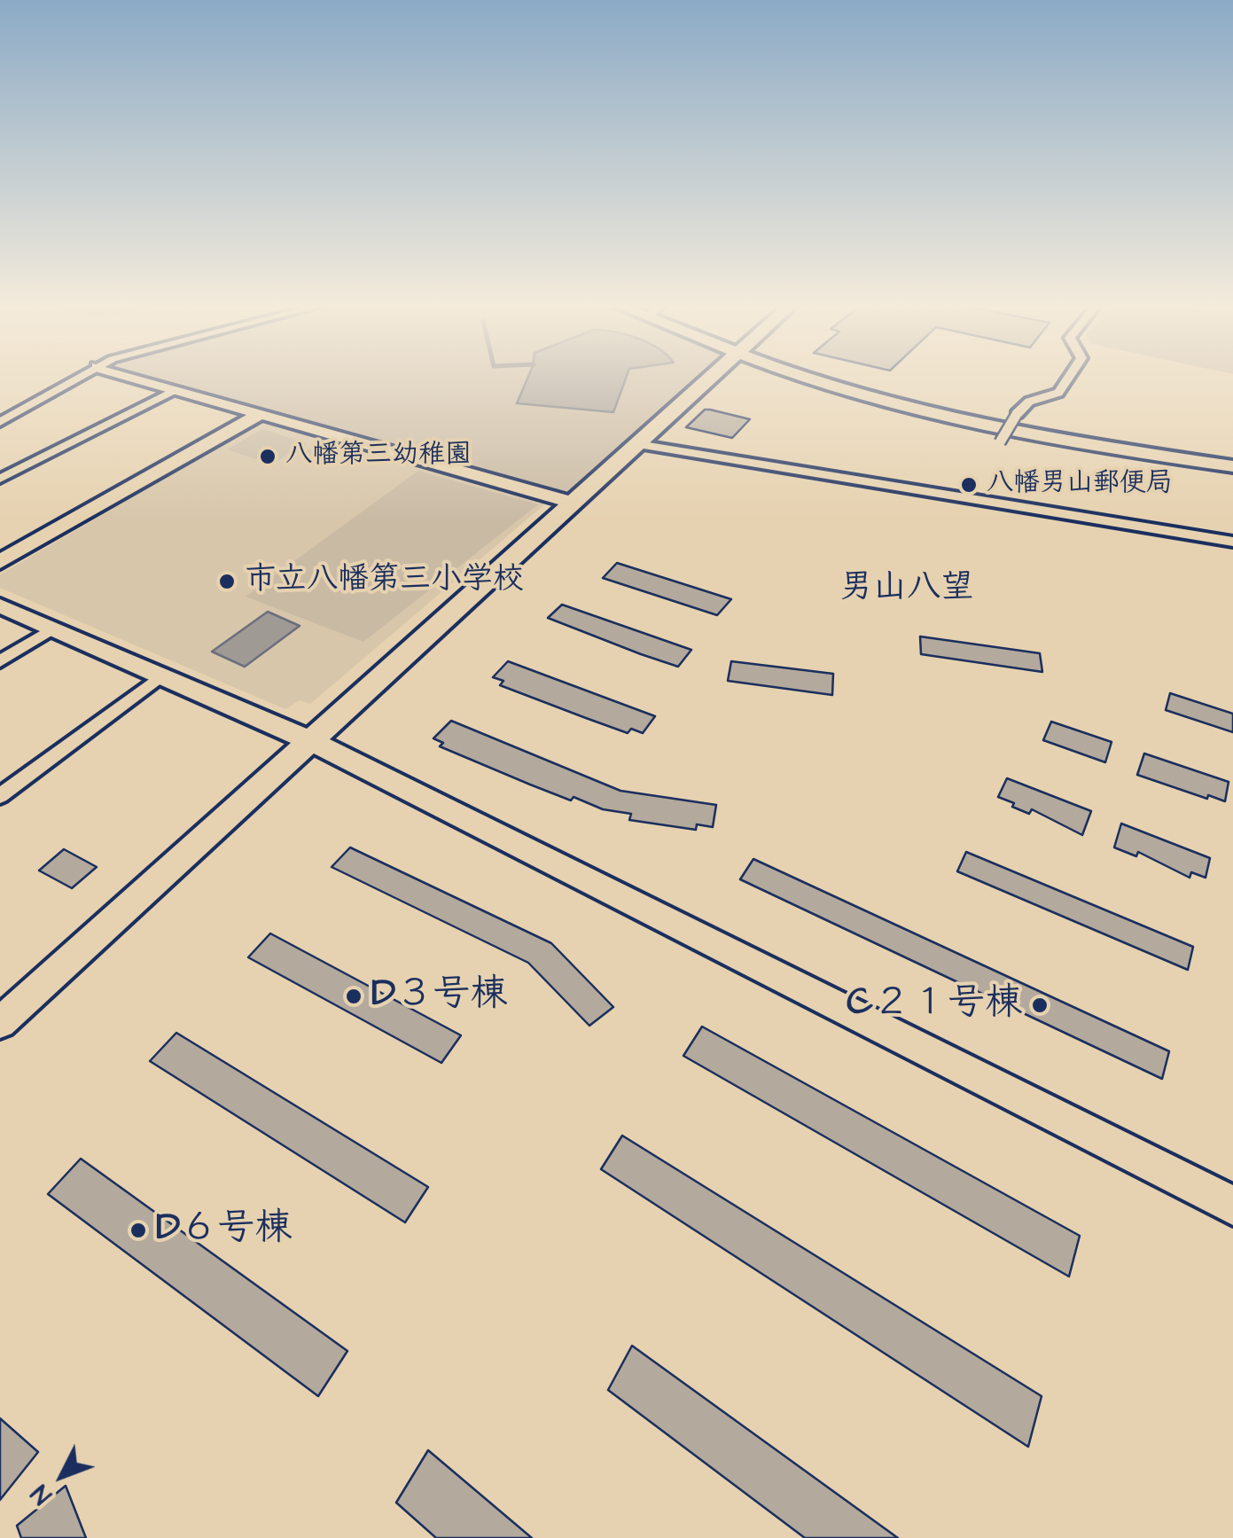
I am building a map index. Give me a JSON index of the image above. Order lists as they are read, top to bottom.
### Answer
{
  "districts": ["男山八望"],
  "places": [
    "八幡第三幼稚園",
    "八幡男山郵便局",
    "市立八幡第三小学校",
    "D３号棟",
    "C２１号棟",
    "D６号棟"
  ],
  "north": "bottom left"
}
